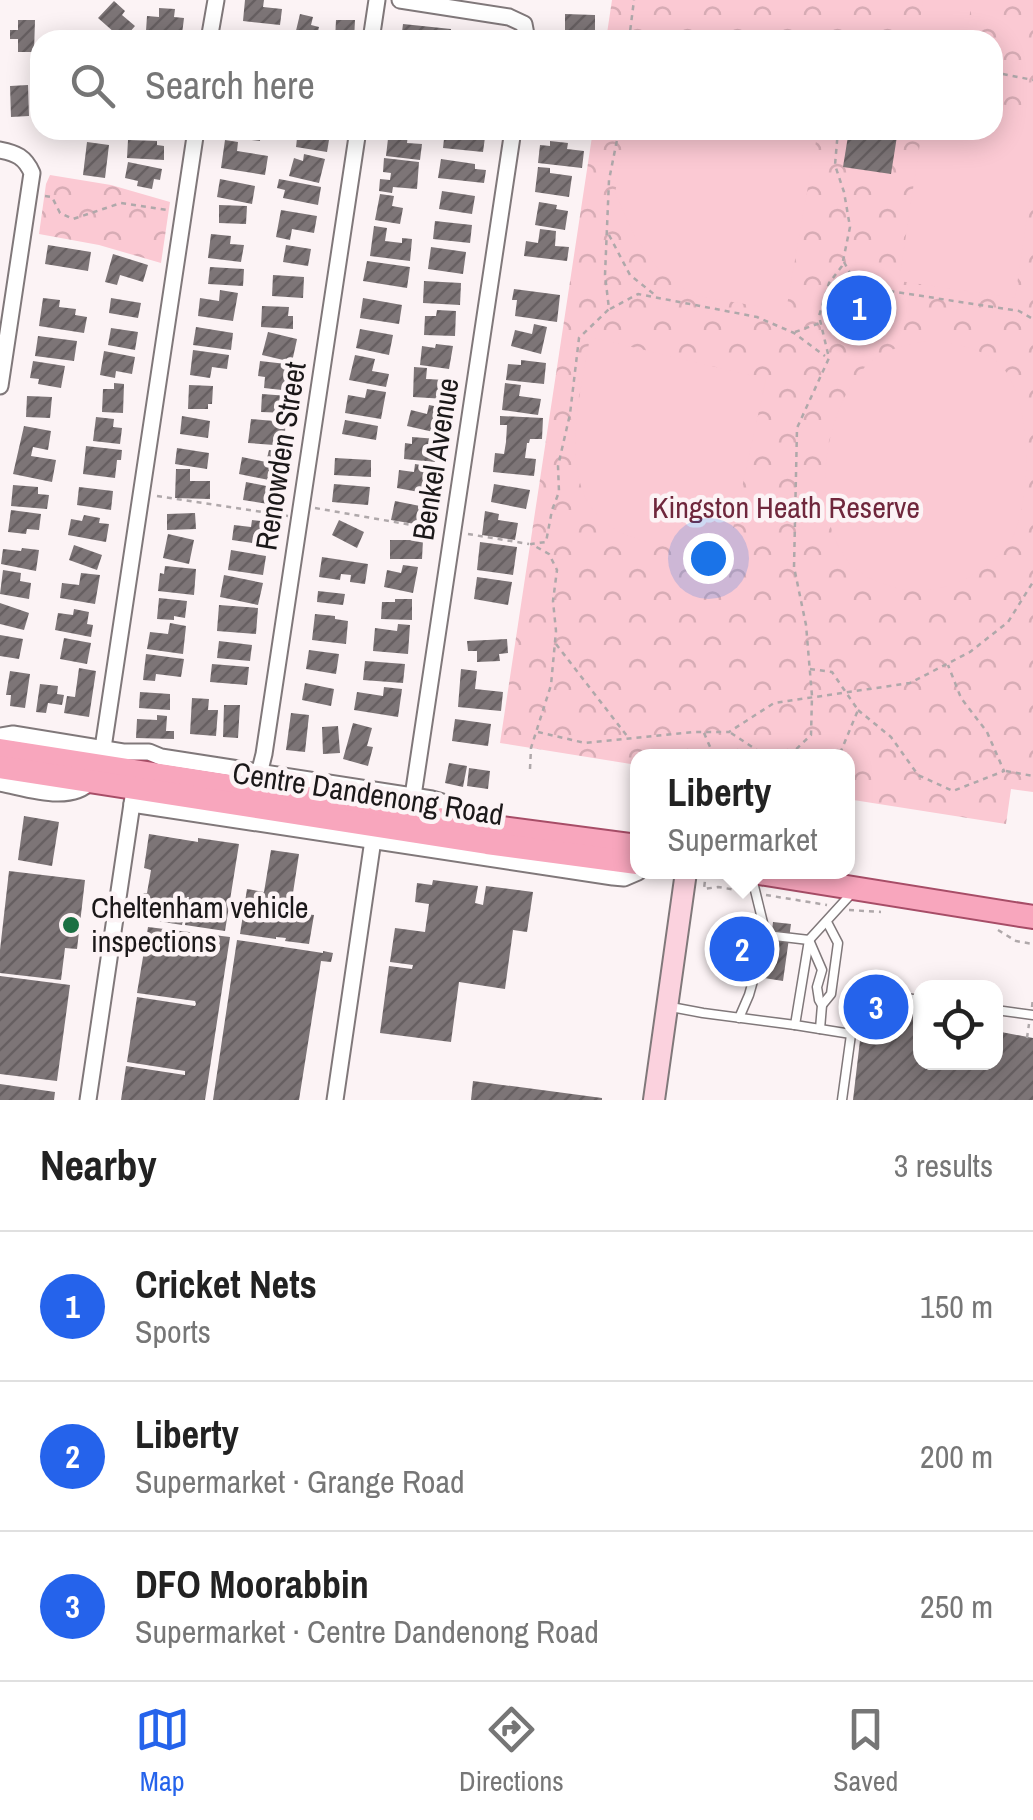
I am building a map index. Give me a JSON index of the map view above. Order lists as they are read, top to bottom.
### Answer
{
  "streets": {
    "main road": ["Centre Dandenong Road"],
    "street": ["Renowden Street", "Benkel Avenue"]
  },
  "crossings": [
    ["Renowden Street", "Centre Dandenong Road"],
    ["Benkel Avenue", "Centre Dandenong Road"]
  ],
  "parks": ["Kingston Heath Reserve"],
  "places": ["Cheltenham vehicle inspections"],
  "page": {
    "search": "Search here",
    "pins": ["1", "2", "3"],
    "popup": ["Liberty", "Supermarket"],
    "heading": ["Nearby", "3 results"],
    "list": [
      {
        "mark": "1",
        "name": "Cricket Nets",
        "note": "Sports",
        "value": "150 m"
      },
      {
        "mark": "2",
        "name": "Liberty",
        "note": "Supermarket · Grange Road",
        "value": "200 m"
      },
      {
        "mark": "3",
        "name": "DFO Moorabbin",
        "note": "Supermarket · Centre Dandenong Road",
        "value": "250 m"
      }
    ],
    "nav": ["Map", "Directions", "Saved"]
  }
}
